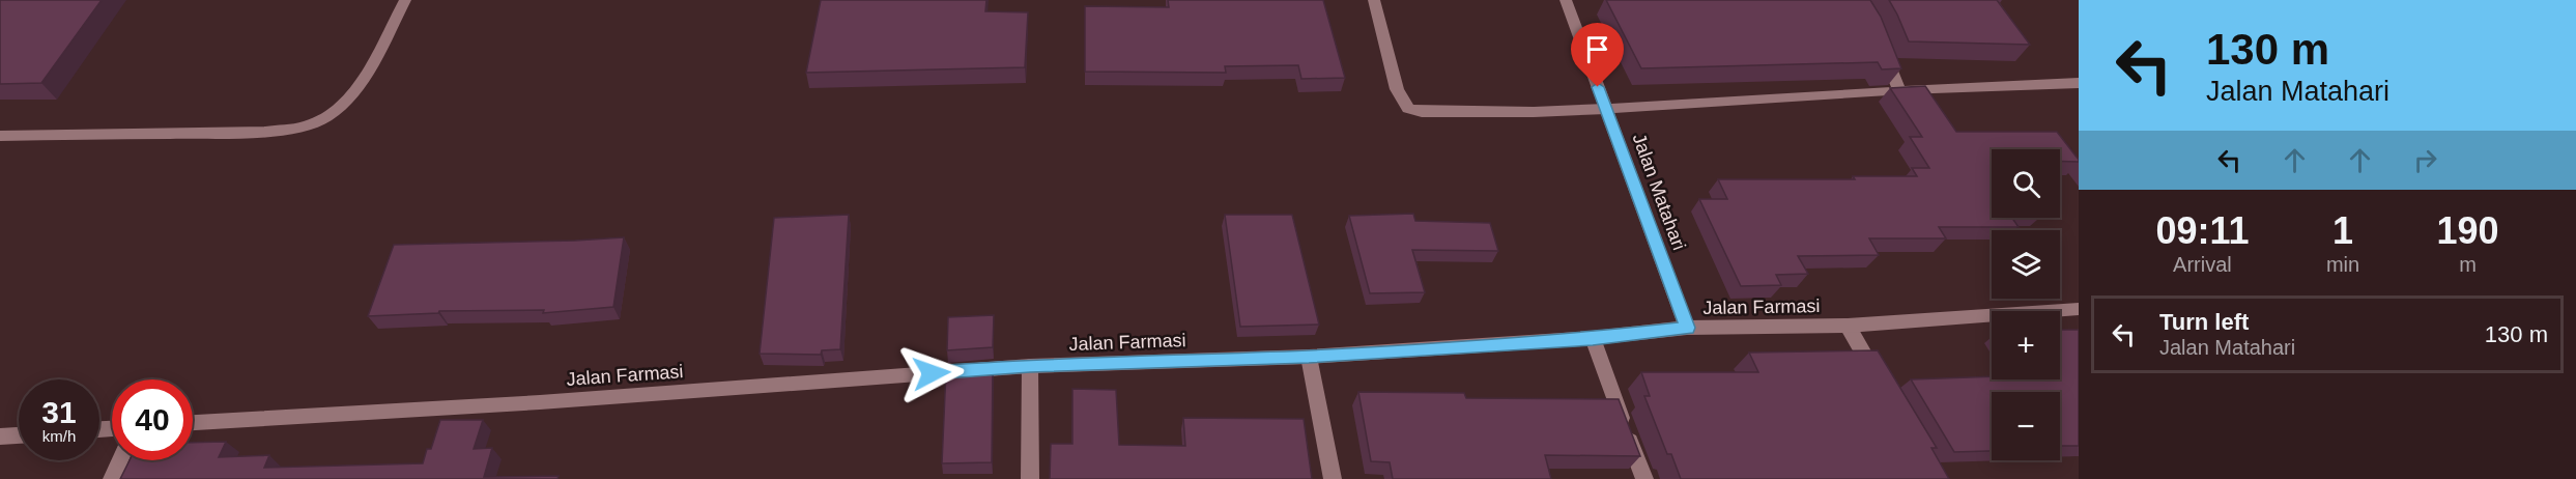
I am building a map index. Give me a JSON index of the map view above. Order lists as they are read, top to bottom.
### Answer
{
  "streets": {
    "street": ["Jalan Matahari", "Jalan Farmasi"]
  },
  "crossings": [
    ["Jalan Matahari", "Jalan Farmasi"]
  ],
  "page": {
    "turn": ["130 m", "Jalan Matahari"],
    "map_buttons": ["+", "−"],
    "eta": [
      "09:11",
      "Arrival",
      "1",
      "min",
      "190",
      "m"
    ],
    "list": [
      {
        "name": "Turn left",
        "note": "Jalan Matahari",
        "value": "130 m"
      }
    ],
    "speed": "31 km/h",
    "limit": "40"
  }
}
